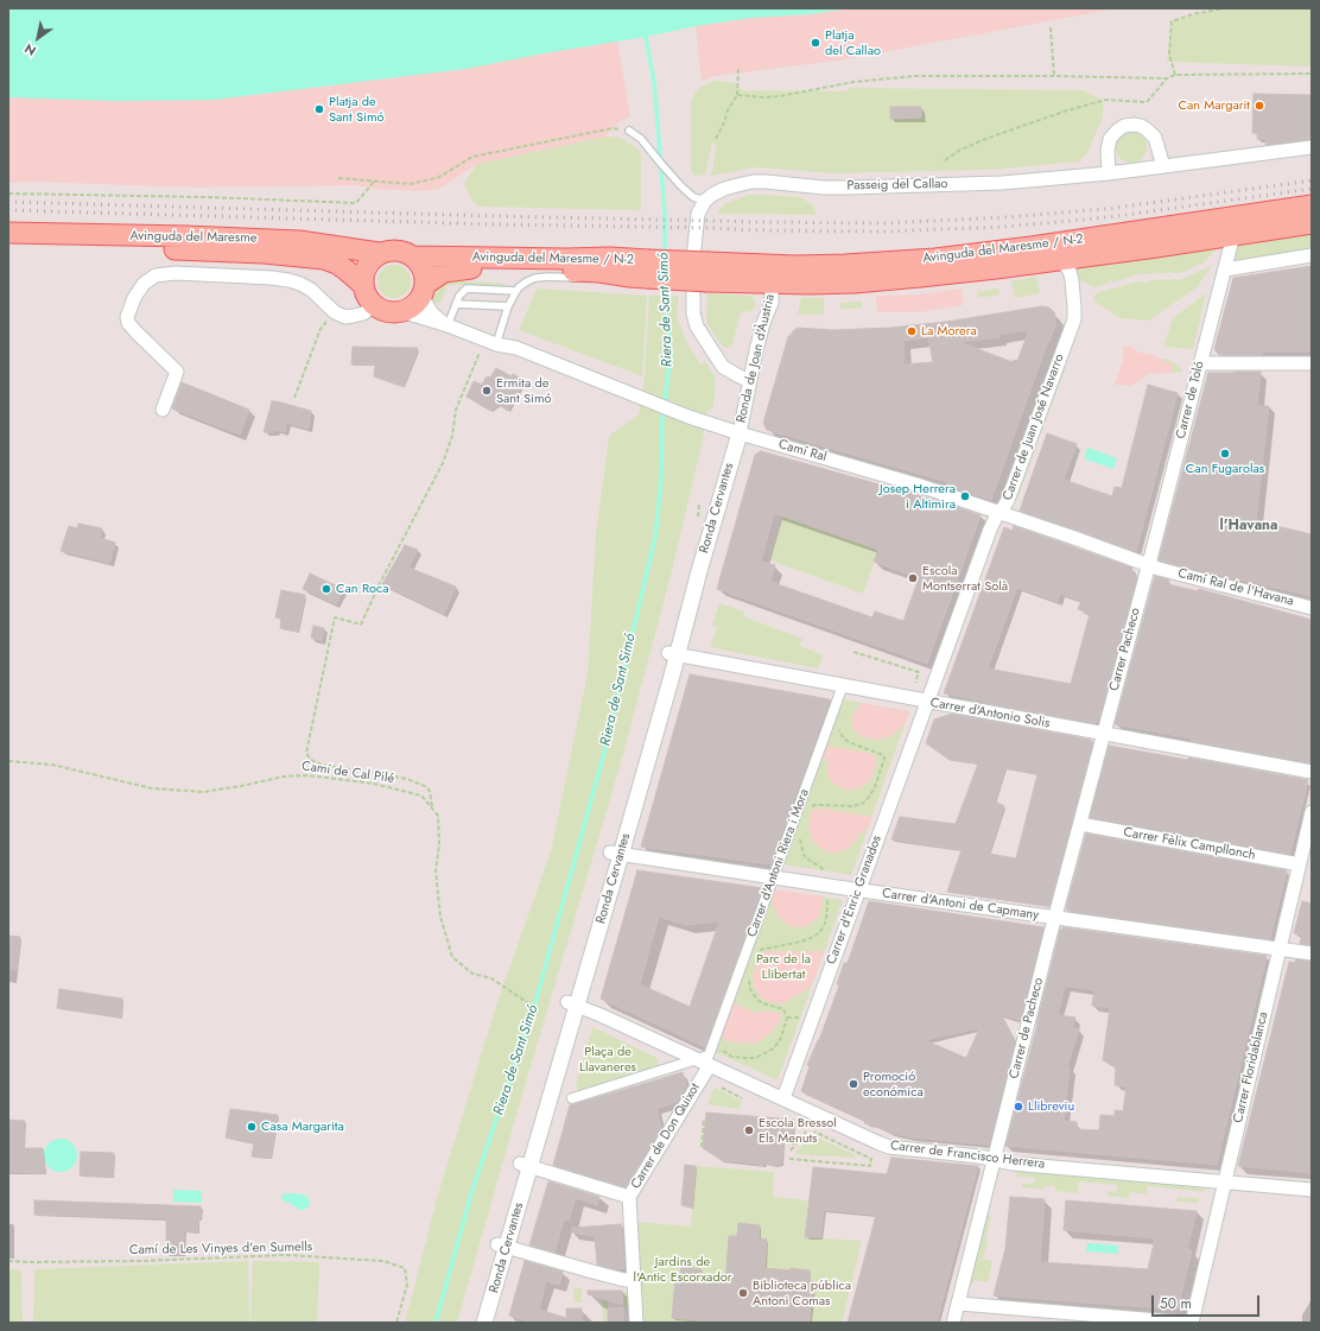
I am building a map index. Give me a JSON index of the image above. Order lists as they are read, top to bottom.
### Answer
{
  "streets": {
    "main road": ["Avinguda del Maresme", "Avinguda del Maresme / N-2"],
    "street": [
      "Passeig del Callao",
      "Ronda de Joan d'Àustria",
      "Carrer de Toló",
      "Carrer de Juan José Navarro",
      "Camí Ral",
      "Ronda Cervantes",
      "Camí Ral de l'Havana",
      "Carrer Pacheco",
      "Carrer d'Antonio Solis",
      "Carrer Fèlix Campllonch",
      "Carrer d'Antoni Riera i Mora",
      "Carrer d'Enric Granados",
      "Carrer d'Antoni de Capmany",
      "Carrer de Pacheco",
      "Carrer Floridablanca",
      "Carrer de Don Quixot",
      "Carrer de Francisco Herrera"
    ],
    "path": ["Camí de Cal Pilé", "Camí de Les Vinyes d'en Sumells"]
  },
  "crossings": [
    ["Avinguda del Maresme", "Avinguda del Maresme / N-2"],
    ["Avinguda del Maresme", "Camí Ral"],
    ["Avinguda del Maresme / N-2", "Ronda de Joan d'Àustria"],
    ["Avinguda del Maresme / N-2", "Carrer de Toló"],
    ["Avinguda del Maresme / N-2", "Carrer de Juan José Navarro"],
    ["Avinguda del Maresme / N-2", "Camí Ral"],
    ["Ronda de Joan d'Àustria", "Camí Ral"],
    ["Ronda de Joan d'Àustria", "Ronda Cervantes"],
    ["Carrer de Toló", "Camí Ral"],
    ["Carrer de Toló", "Camí Ral de l'Havana"],
    ["Carrer de Toló", "Carrer Pacheco"],
    ["Carrer de Juan José Navarro", "Camí Ral"],
    ["Carrer de Juan José Navarro", "Carrer d'Antonio Solis"],
    ["Carrer de Juan José Navarro", "Carrer d'Enric Granados"],
    ["Camí Ral", "Ronda Cervantes"],
    ["Camí Ral", "Camí Ral de l'Havana"],
    ["Camí Ral", "Carrer Pacheco"],
    ["Ronda Cervantes", "Carrer d'Antonio Solis"],
    ["Ronda Cervantes", "Carrer d'Antoni de Capmany"],
    ["Ronda Cervantes", "Carrer de Francisco Herrera"],
    ["Camí Ral de l'Havana", "Carrer Pacheco"],
    ["Carrer Pacheco", "Carrer d'Antonio Solis"],
    ["Carrer Pacheco", "Carrer de Pacheco"],
    ["Carrer d'Antonio Solis", "Carrer d'Antoni Riera i Mora"],
    ["Carrer d'Antonio Solis", "Carrer d'Enric Granados"],
    ["Carrer d'Antonio Solis", "Carrer de Pacheco"],
    ["Carrer Fèlix Campllonch", "Carrer de Pacheco"],
    ["Carrer Fèlix Campllonch", "Carrer Floridablanca"],
    ["Carrer d'Antoni Riera i Mora", "Carrer d'Antoni de Capmany"],
    ["Carrer d'Antoni Riera i Mora", "Carrer de Francisco Herrera"],
    ["Carrer d'Enric Granados", "Carrer d'Antoni de Capmany"],
    ["Carrer d'Enric Granados", "Carrer de Francisco Herrera"],
    ["Carrer d'Antoni de Capmany", "Carrer de Pacheco"],
    ["Carrer d'Antoni de Capmany", "Carrer Floridablanca"],
    ["Carrer de Pacheco", "Carrer de Francisco Herrera"],
    ["Carrer Floridablanca", "Carrer de Francisco Herrera"],
    ["Carrer de Don Quixot", "Carrer de Francisco Herrera"]
  ],
  "districts": ["l'Havana"],
  "water": ["Riera de Sant Simó"],
  "parks": ["Parc de la Llibertat", "Plaça de Llavaneres", "Jardins de l'Antic Escorxador"],
  "places": [
    "Platja del Callao",
    "Can Margarit",
    "Platja de Sant Simó",
    "La Morera",
    "Ermita de Sant Simó",
    "Can Fugarolas",
    "Josep Herrera i Altimira",
    "Escola Montserrat Solà",
    "Can Roca",
    "Promoció económica",
    "Llibreviu",
    "Casa Margarita",
    "Escola Bressol Els Menuts",
    "Biblioteca pública Antoni Comas"
  ],
  "scale_bar": "50 m",
  "north": "bottom left"
}
